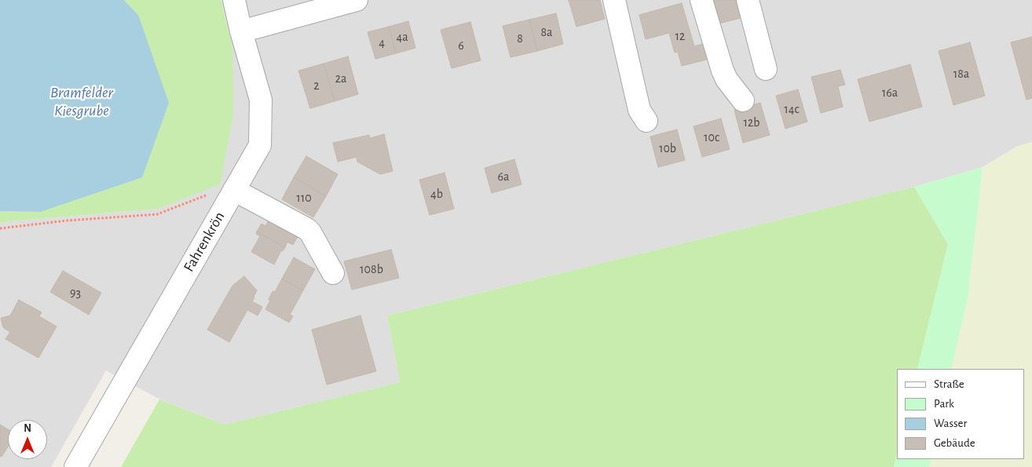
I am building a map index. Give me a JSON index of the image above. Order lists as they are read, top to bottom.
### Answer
{
  "streets": {
    "street": ["Fahrenkrön"]
  },
  "water": ["Bramfelder Kiesgrube"],
  "house_numbers": [
    "8a",
    "12",
    "4a",
    "8",
    "4",
    "6",
    "18a",
    "2a",
    "2",
    "16a",
    "14c",
    "12b",
    "10c",
    "10b",
    "6a",
    "4b",
    "110",
    "108b",
    "93"
  ],
  "legend": [
    "Straße",
    "Park",
    "Wasser",
    "Gebäude"
  ],
  "north": "top"
}
